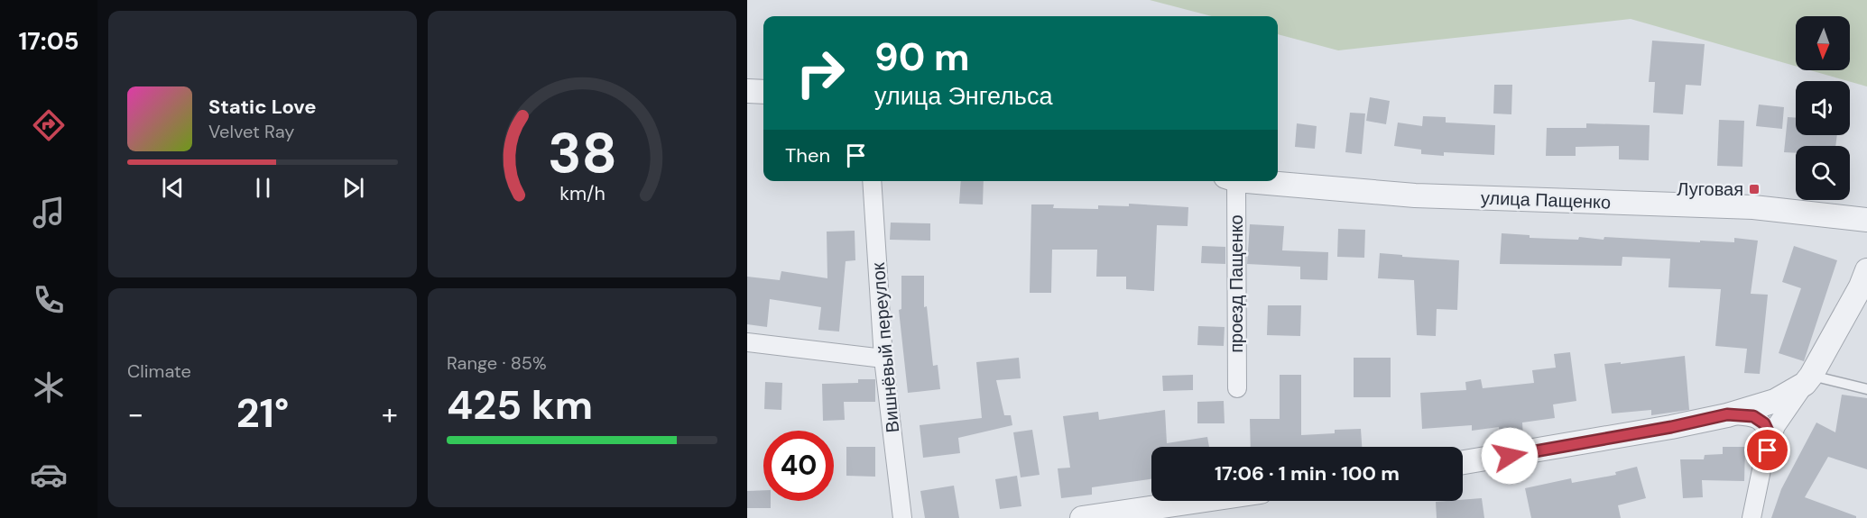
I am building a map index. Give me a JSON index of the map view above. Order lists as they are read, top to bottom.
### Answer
{
  "streets": {
    "street": ["улица Пащенко", "проезд Пащенко", "Вишнёвый переулок"]
  },
  "places": {
    "transit": ["Луговая"]
  },
  "north": "bottom",
  "page": {
    "tabs": "17:05",
    "turn": ["90 m", "улица Энгельса"],
    "song": ["Static Love", "Velvet Ray"],
    "then": "Then",
    "tile": [
      "Climate",
      ["Range · 85%", "425 km"]
    ],
    "heat": ["−", "21°", "+"],
    "limit": "40",
    "trip": "17:06 · 1 min · 100 m",
    "gauge": ["38", "km/h"]
  }
}
